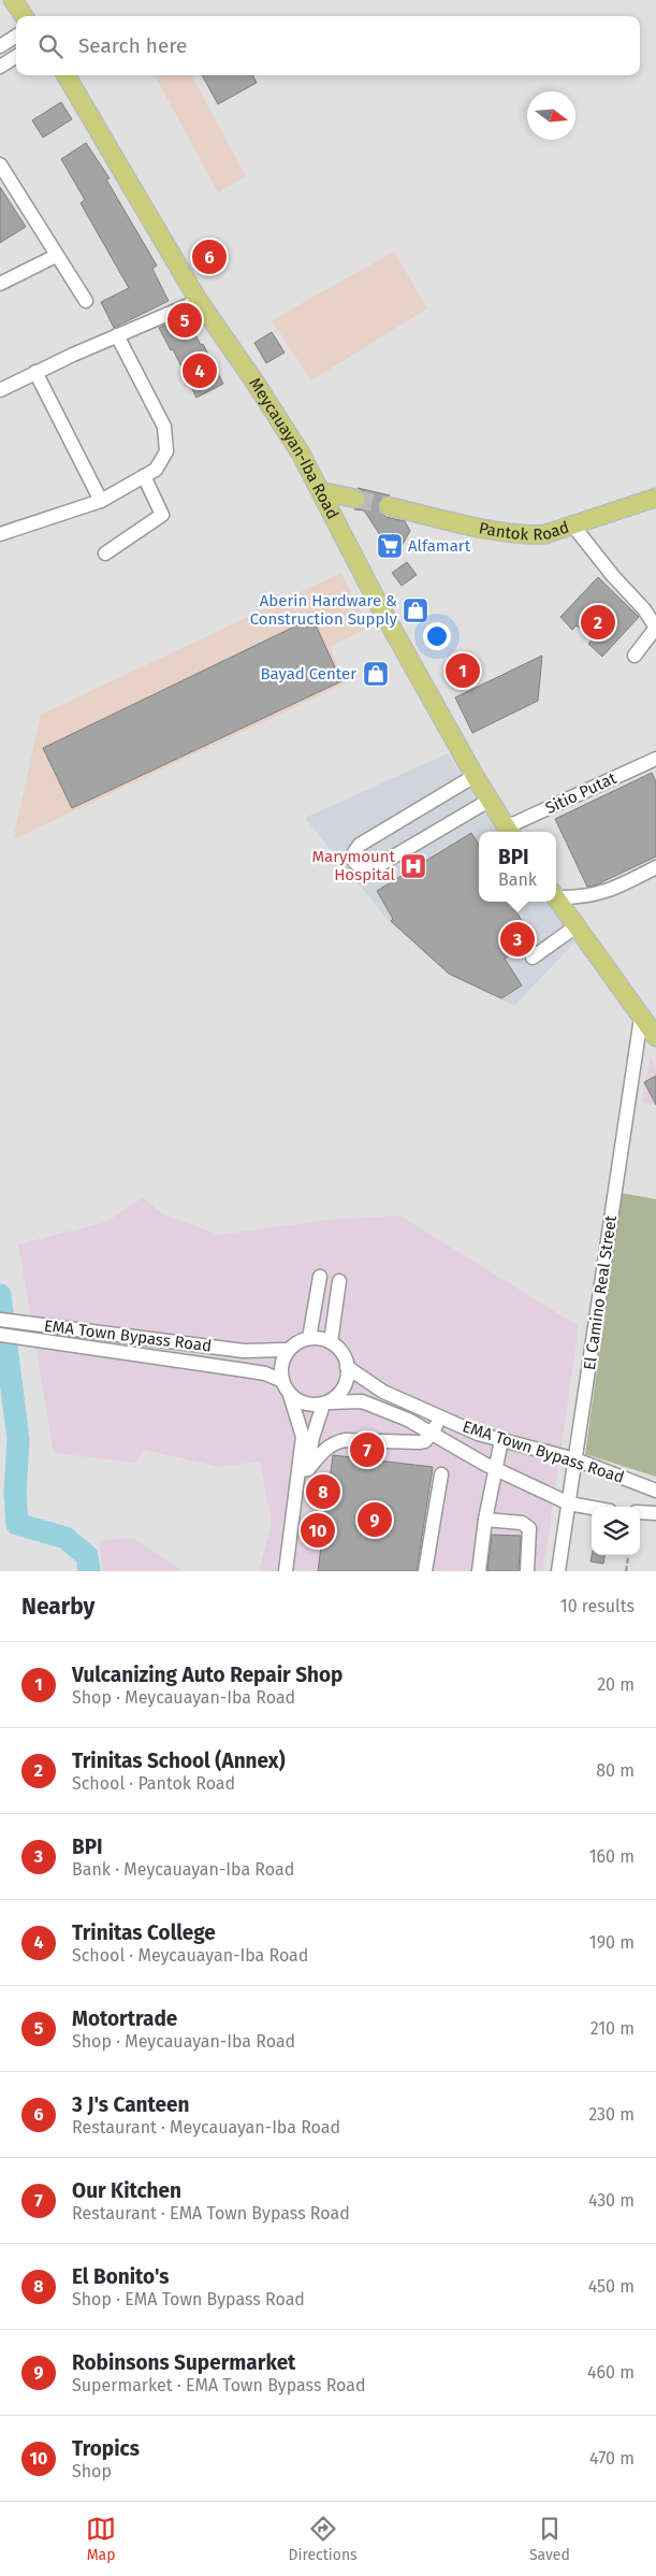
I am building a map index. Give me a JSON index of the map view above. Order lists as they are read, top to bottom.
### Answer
{
  "streets": {
    "main road": ["Meycauayan-Iba Road", "Pantok Road"],
    "street": ["Sitio Putat", "El Camino Real Street", "EMA Town Bypass Road"]
  },
  "crossings": [
    ["Meycauayan-Iba Road", "Sitio Putat"],
    ["El Camino Real Street", "EMA Town Bypass Road"]
  ],
  "places": {
    "supermarket": ["Alfamart"],
    "shop": ["Aberin Hardware & Construction Supply", "Bayad Center"],
    "hospital": ["Marymount Hospital"]
  },
  "north": "right",
  "page": {
    "search": "Search here",
    "pins": [
      "6",
      "5",
      "4",
      "2",
      "1",
      "3",
      "7",
      "8",
      "9",
      "10"
    ],
    "popup": ["BPI", "Bank"],
    "heading": ["Nearby", "10 results"],
    "list": [
      {
        "mark": "1",
        "name": "Vulcanizing Auto Repair Shop",
        "note": "Shop · Meycauayan-Iba Road",
        "value": "20 m"
      },
      {
        "mark": "2",
        "name": "Trinitas School (Annex)",
        "note": "School · Pantok Road",
        "value": "80 m"
      },
      {
        "mark": "3",
        "name": "BPI",
        "note": "Bank · Meycauayan-Iba Road",
        "value": "160 m"
      },
      {
        "mark": "4",
        "name": "Trinitas College",
        "note": "School · Meycauayan-Iba Road",
        "value": "190 m"
      },
      {
        "mark": "5",
        "name": "Motortrade",
        "note": "Shop · Meycauayan-Iba Road",
        "value": "210 m"
      },
      {
        "mark": "6",
        "name": "3 J's Canteen",
        "note": "Restaurant · Meycauayan-Iba Road",
        "value": "230 m"
      },
      {
        "mark": "7",
        "name": "Our Kitchen",
        "note": "Restaurant · EMA Town Bypass Road",
        "value": "430 m"
      },
      {
        "mark": "8",
        "name": "El Bonito's",
        "note": "Shop · EMA Town Bypass Road",
        "value": "450 m"
      },
      {
        "mark": "9",
        "name": "Robinsons Supermarket",
        "note": "Supermarket · EMA Town Bypass Road",
        "value": "460 m"
      },
      {
        "mark": "10",
        "name": "Tropics",
        "note": "Shop",
        "value": "470 m"
      }
    ],
    "nav": ["Map", "Directions", "Saved"]
  }
}
